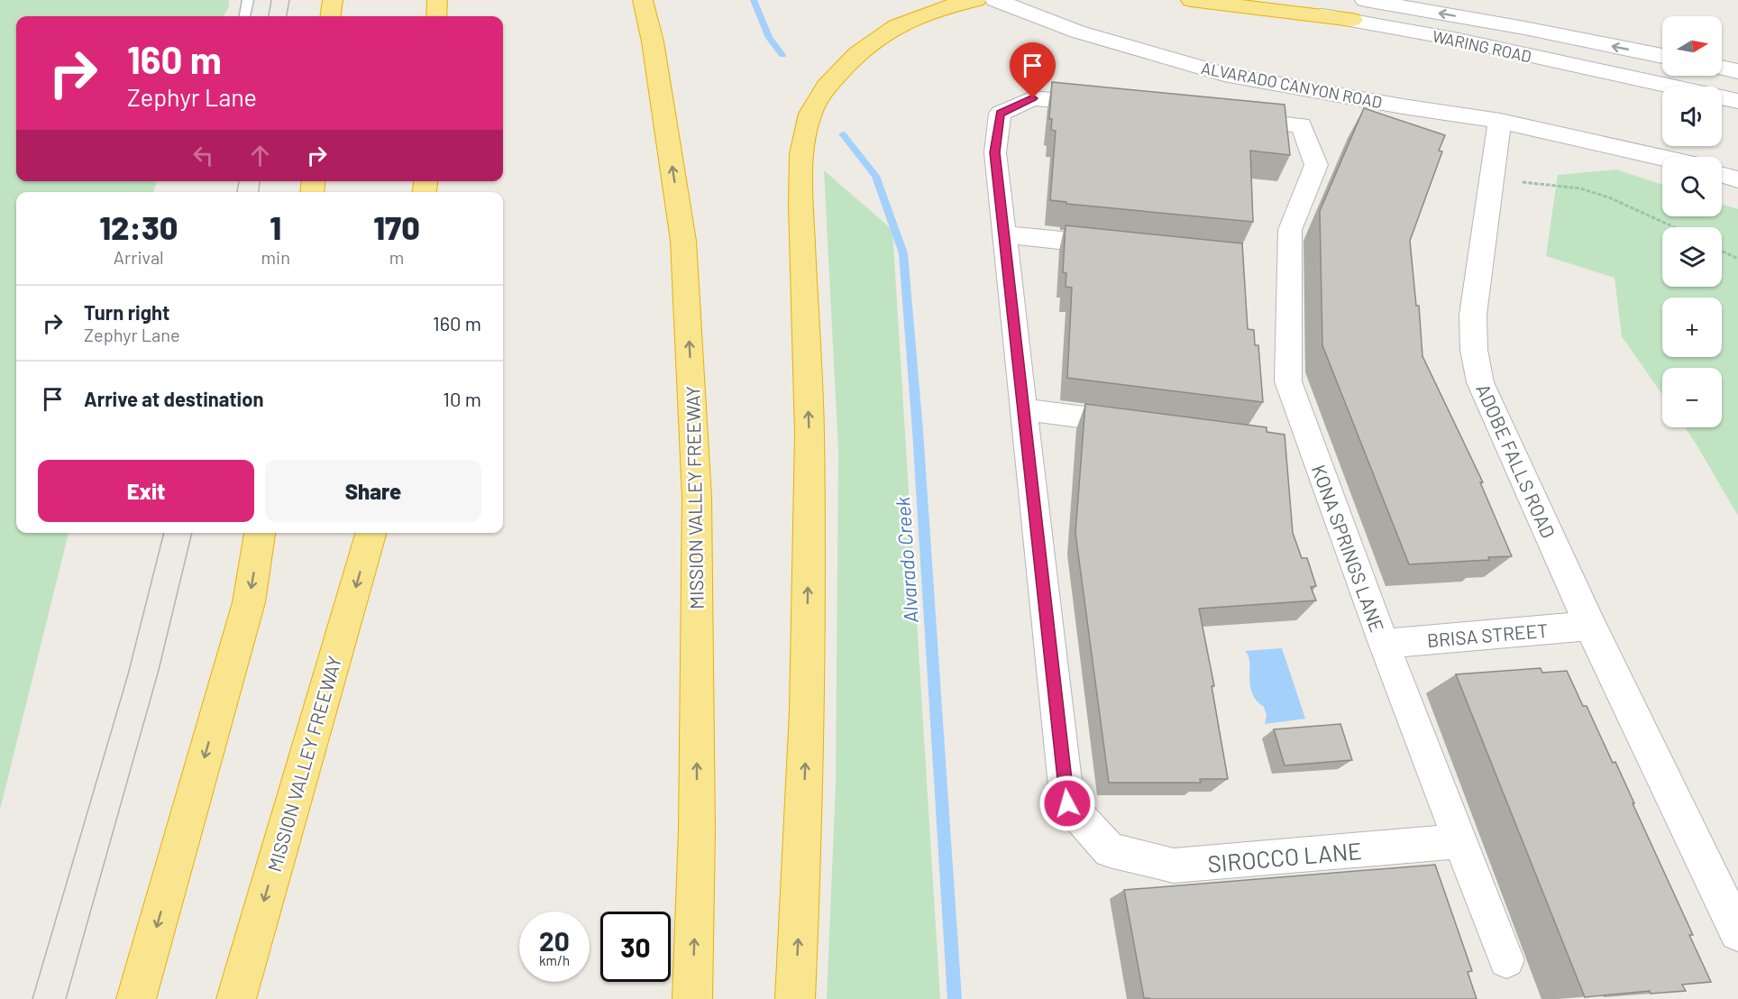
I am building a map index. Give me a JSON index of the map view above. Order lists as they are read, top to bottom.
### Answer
{
  "streets": {
    "highway": ["MISSION VALLEY FREEWAY"],
    "street": [
      "WARING ROAD",
      "ALVARADO CANYON ROAD",
      "ADOBE FALLS ROAD",
      "KONA SPRINGS LANE",
      "BRISA STREET",
      "SIROCCO LANE"
    ]
  },
  "crossings": [
    ["ALVARADO CANYON ROAD", "ADOBE FALLS ROAD"],
    ["ADOBE FALLS ROAD", "BRISA STREET"],
    ["KONA SPRINGS LANE", "BRISA STREET"],
    ["KONA SPRINGS LANE", "SIROCCO LANE"]
  ],
  "water": ["Alvarado Creek"],
  "north": "right",
  "page": {
    "map_buttons": ["+", "−"],
    "turn": ["160 m", "Zephyr Lane"],
    "eta": [
      "12:30",
      "Arrival",
      "1",
      "min",
      "170",
      "m"
    ],
    "list": [
      {
        "name": "Turn right",
        "note": "Zephyr Lane",
        "value": "160 m"
      },
      {
        "name": "Arrive at destination",
        "value": "10 m"
      }
    ],
    "buttons": ["Exit", "Share"],
    "speed": "20 km/h",
    "limit": "30"
  }
}
